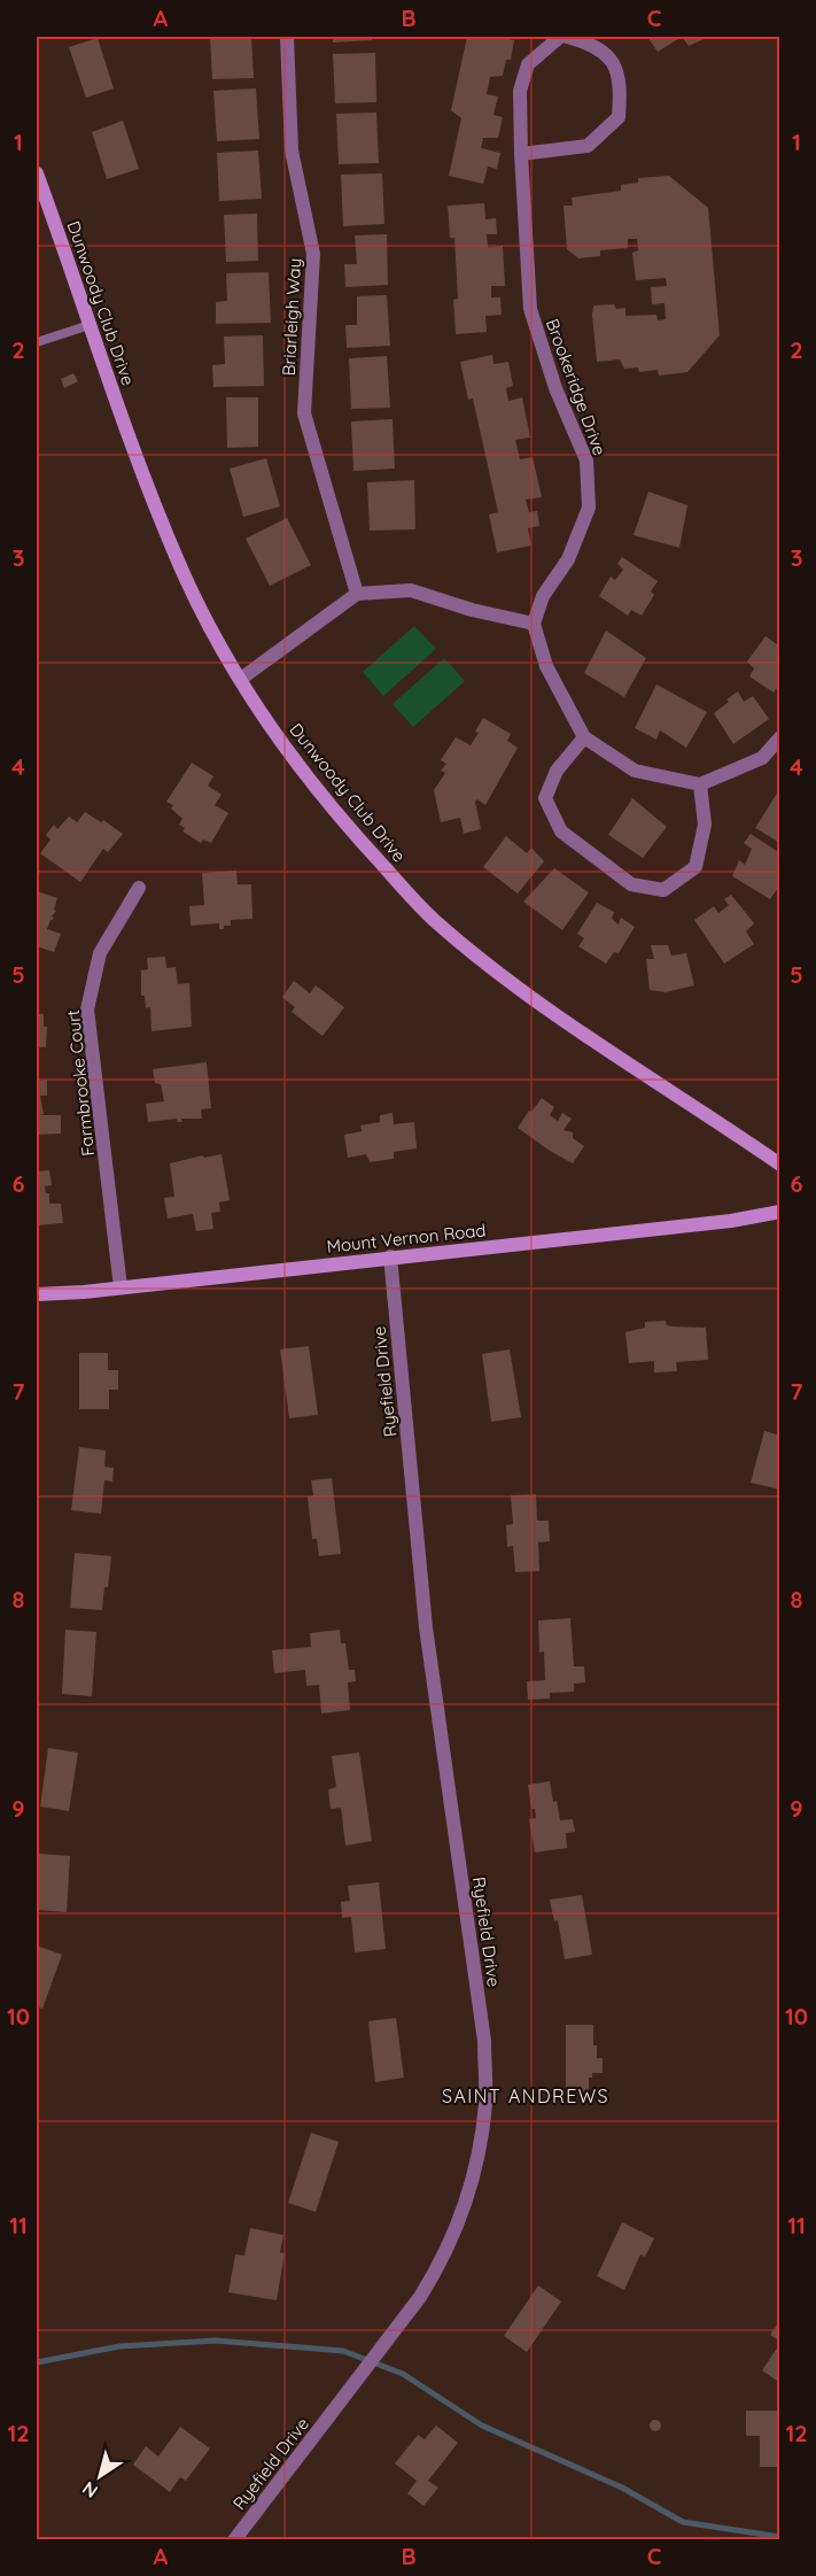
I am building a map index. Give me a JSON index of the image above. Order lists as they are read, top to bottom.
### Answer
{
  "streets": {
    "street": [
      "Dunwoody Club Drive",
      "Briarleigh Way",
      "Brookeridge Drive",
      "Farmbrooke Court",
      "Mount Vernon Road",
      "Ryefield Drive"
    ]
  },
  "crossings": [
    ["Farmbrooke Court", "Mount Vernon Road"],
    ["Mount Vernon Road", "Ryefield Drive"]
  ],
  "districts": ["SAINT ANDREWS"],
  "north": "bottom left",
  "grid": {
    "columns": ["A", "B", "C"],
    "rows": [
      "1",
      "2",
      "3",
      "4",
      "5",
      "6",
      "7",
      "8",
      "9",
      "10",
      "11",
      "12"
    ]
  }
}
